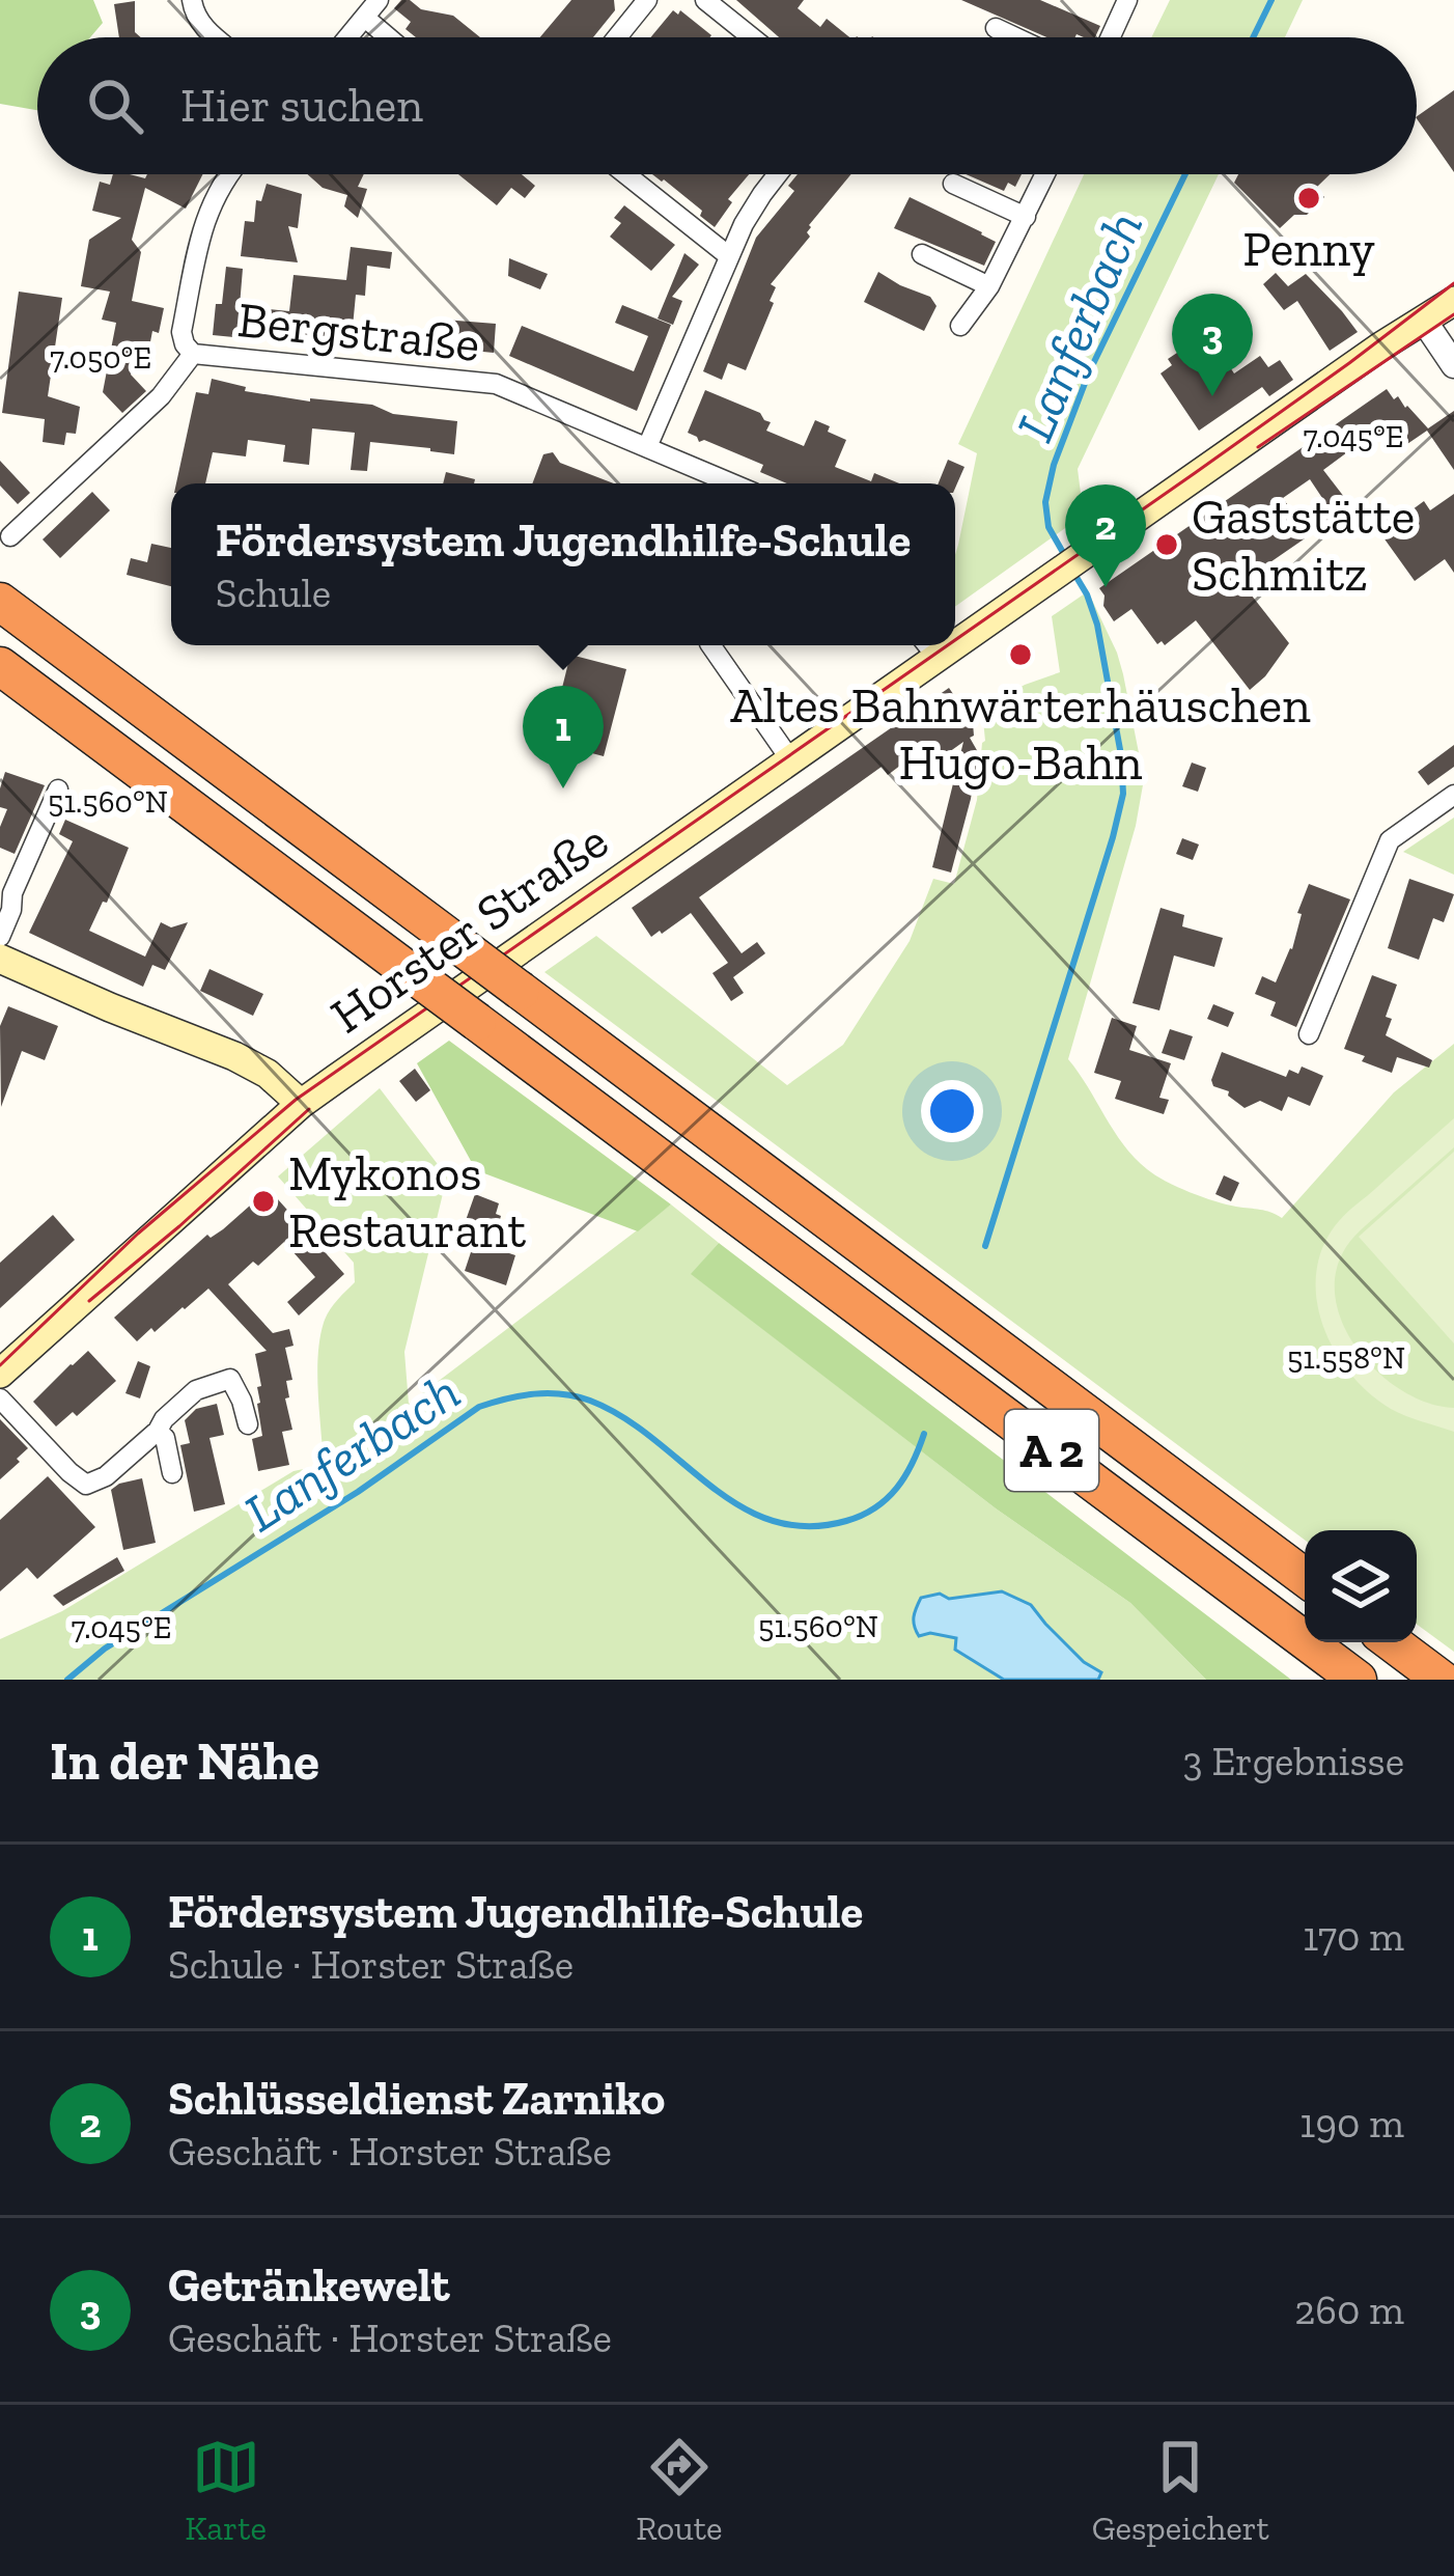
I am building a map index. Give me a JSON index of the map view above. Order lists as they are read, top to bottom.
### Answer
{
  "streets": {
    "highway": ["A 2"],
    "main road": ["Horster Straße"],
    "street": ["Bergstraße"]
  },
  "water": ["Lanferbach"],
  "places": [
    "Penny",
    "Gaststätte Schmitz",
    "Altes Bahnwärterhäuschen Hugo-Bahn",
    "Mykonos Restaurant"
  ],
  "page": {
    "search": "Hier suchen",
    "pins": ["3", "2", "1"],
    "popup": ["Fördersystem Jugendhilfe-Schule", "Schule"],
    "heading": ["In der Nähe", "3 Ergebnisse"],
    "list": [
      {
        "mark": "1",
        "name": "Fördersystem Jugendhilfe-Schule",
        "note": "Schule · Horster Straße",
        "value": "170 m"
      },
      {
        "mark": "2",
        "name": "Schlüsseldienst Zarniko",
        "note": "Geschäft · Horster Straße",
        "value": "190 m"
      },
      {
        "mark": "3",
        "name": "Getränkewelt",
        "note": "Geschäft · Horster Straße",
        "value": "260 m"
      }
    ],
    "nav": ["Karte", "Route", "Gespeichert"]
  },
  "coordinates": [
    "7.050°E",
    "7.045°E",
    "51.560°N",
    "51.558°N"
  ]
}
